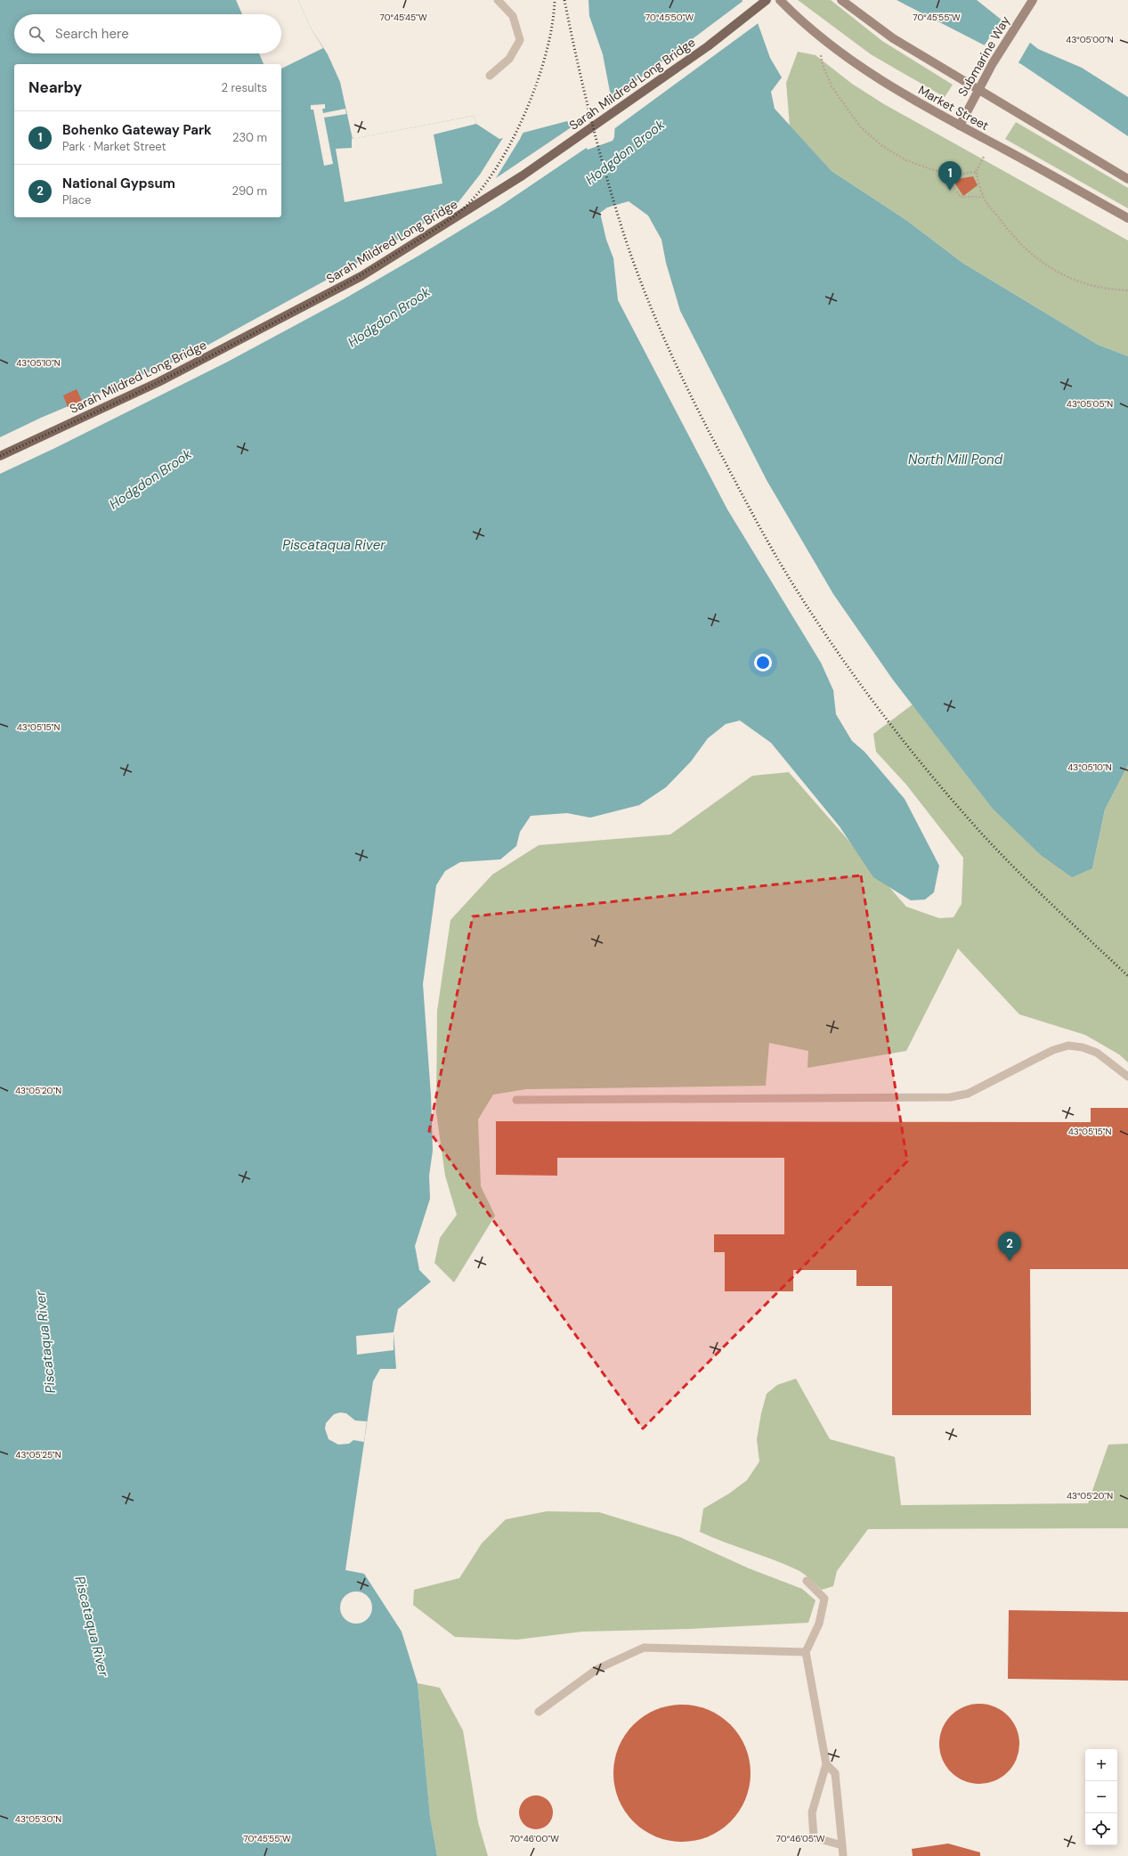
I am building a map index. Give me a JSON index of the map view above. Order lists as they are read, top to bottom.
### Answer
{
  "streets": {
    "main road": ["Submarine Way", "Sarah Mildred Long Bridge", "Market Street"]
  },
  "crossings": [
    ["Submarine Way", "Market Street"]
  ],
  "water": ["Hodgdon Brook", "North Mill Pond", "Piscataqua River"],
  "page": {
    "search": "Search here",
    "heading": ["Nearby", "2 results"],
    "list": [
      {
        "mark": "1",
        "name": "Bohenko Gateway Park",
        "note": "Park · Market Street",
        "value": "230 m"
      },
      {
        "mark": "2",
        "name": "National Gypsum",
        "note": "Place",
        "value": "290 m"
      }
    ],
    "pins": ["1", "2"],
    "map_buttons": ["+", "−"]
  },
  "coordinates": [
    "70°45'45\"W",
    "70°45'50\"W",
    "70°45'55\"W",
    "43°05'00\"N",
    "43°05'10\"N",
    "43°05'05\"N",
    "43°05'15\"N",
    "43°05'20\"N",
    "43°05'25\"N",
    "43°05'30\"N",
    "70°46'00\"W",
    "70°46'05\"W"
  ]
}
